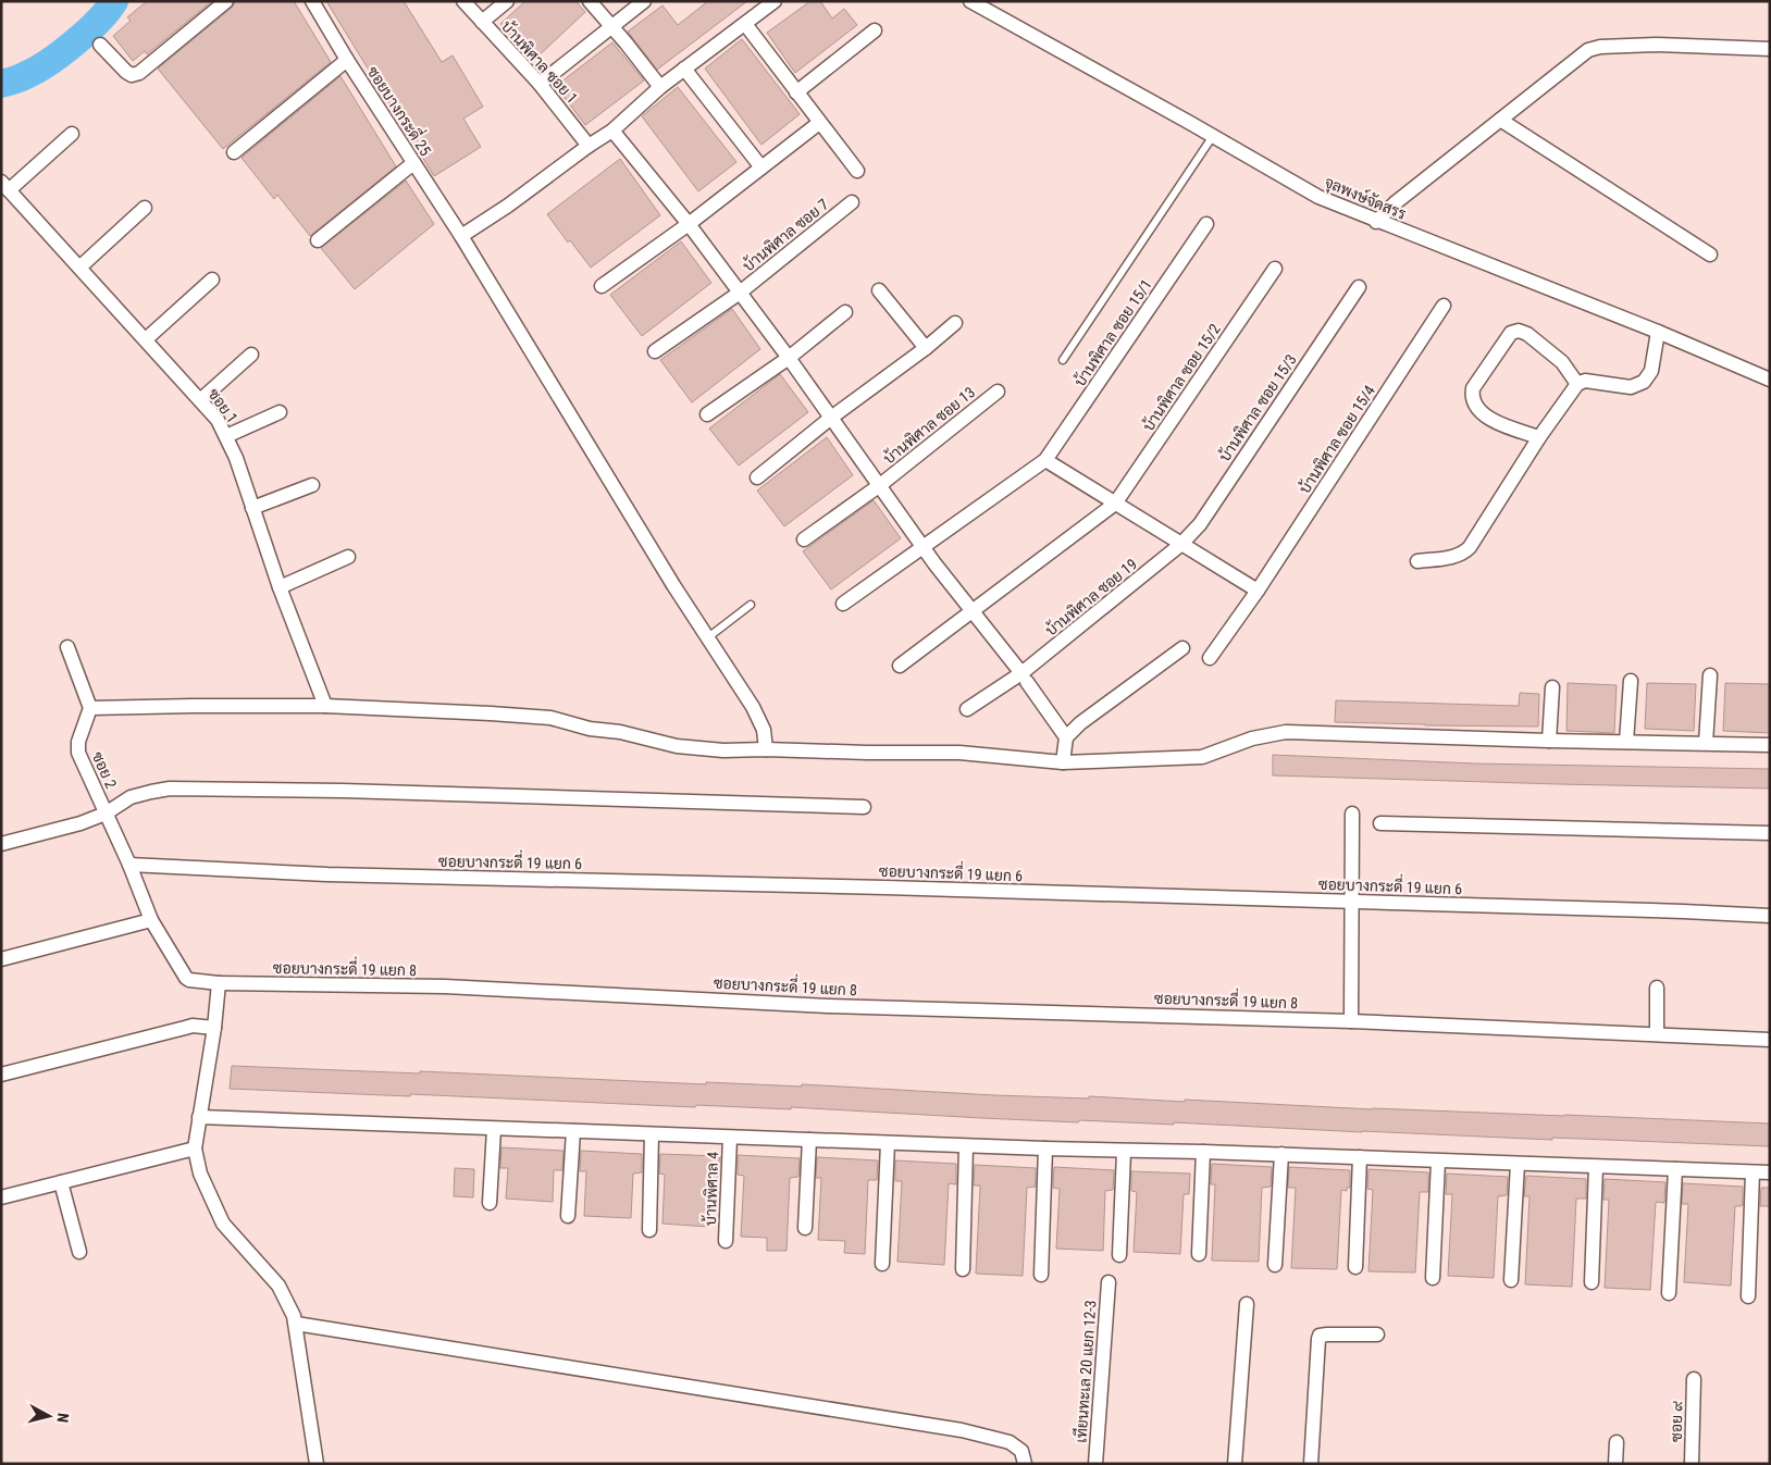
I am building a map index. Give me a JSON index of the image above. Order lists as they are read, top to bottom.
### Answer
{
  "streets": {
    "street": [
      "บ้านพิศาล ซอย 1",
      "ซอยบางกระดี่ 25",
      "จุลพงษ์จัดสรร",
      "บ้านพิศาล ซอย 7",
      "บ้านพิศาล ซอย 15/1",
      "บ้านพิศาล ซอย 15/2",
      "ซอย 1",
      "บ้านพิศาล ซอย 15/3",
      "บ้านพิศาล ซอย 13",
      "บ้านพิศาล ซอย 15/4",
      "บ้านพิศาล ซอย 19",
      "ซอย 2",
      "ซอยบางกระดี่ 19 แยก 6",
      "ซอยบางกระดี่ 19 แยก 8",
      "บ้านพิศาล 4",
      "เทียนทะเล 20 แยก 12-3",
      "ซอย ๙"
    ]
  },
  "crossings": [
    ["บ้านพิศาล ซอย 15/3", "บ้านพิศาล ซอย 19"],
    ["ซอย 2", "ซอยบางกระดี่ 19 แยก 6"],
    ["ซอย 2", "ซอยบางกระดี่ 19 แยก 8"]
  ],
  "north": "right"
}
